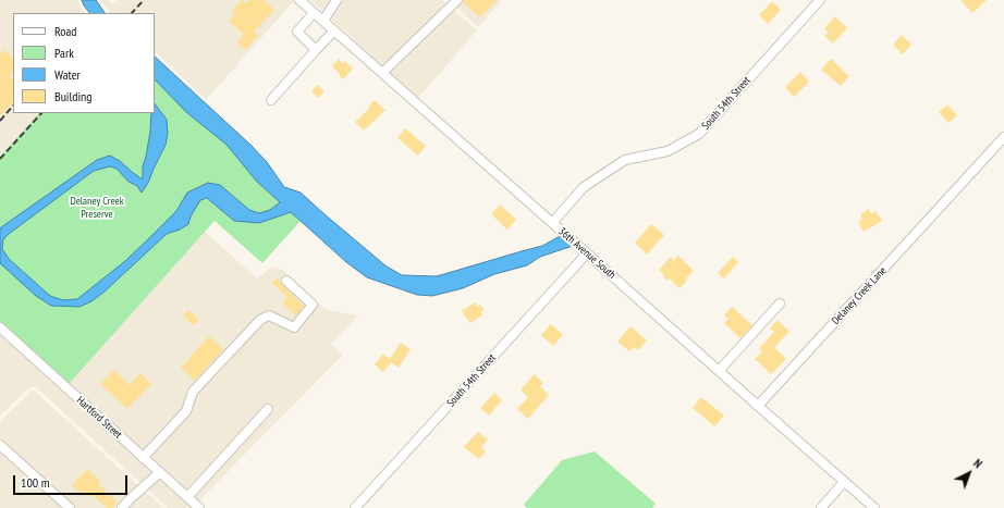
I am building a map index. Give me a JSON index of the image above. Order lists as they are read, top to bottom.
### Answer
{
  "streets": {
    "street": [
      "South 54th Street",
      "36th Avenue South",
      "Delaney Creek Lane",
      "Hartford Street"
    ]
  },
  "crossings": [
    ["South 54th Street", "36th Avenue South"],
    ["36th Avenue South", "Delaney Creek Lane"]
  ],
  "parks": ["Delaney Creek Preserve"],
  "legend": [
    "Road",
    "Park",
    "Water",
    "Building"
  ],
  "scale_bar": "100 m",
  "north": "top right"
}
